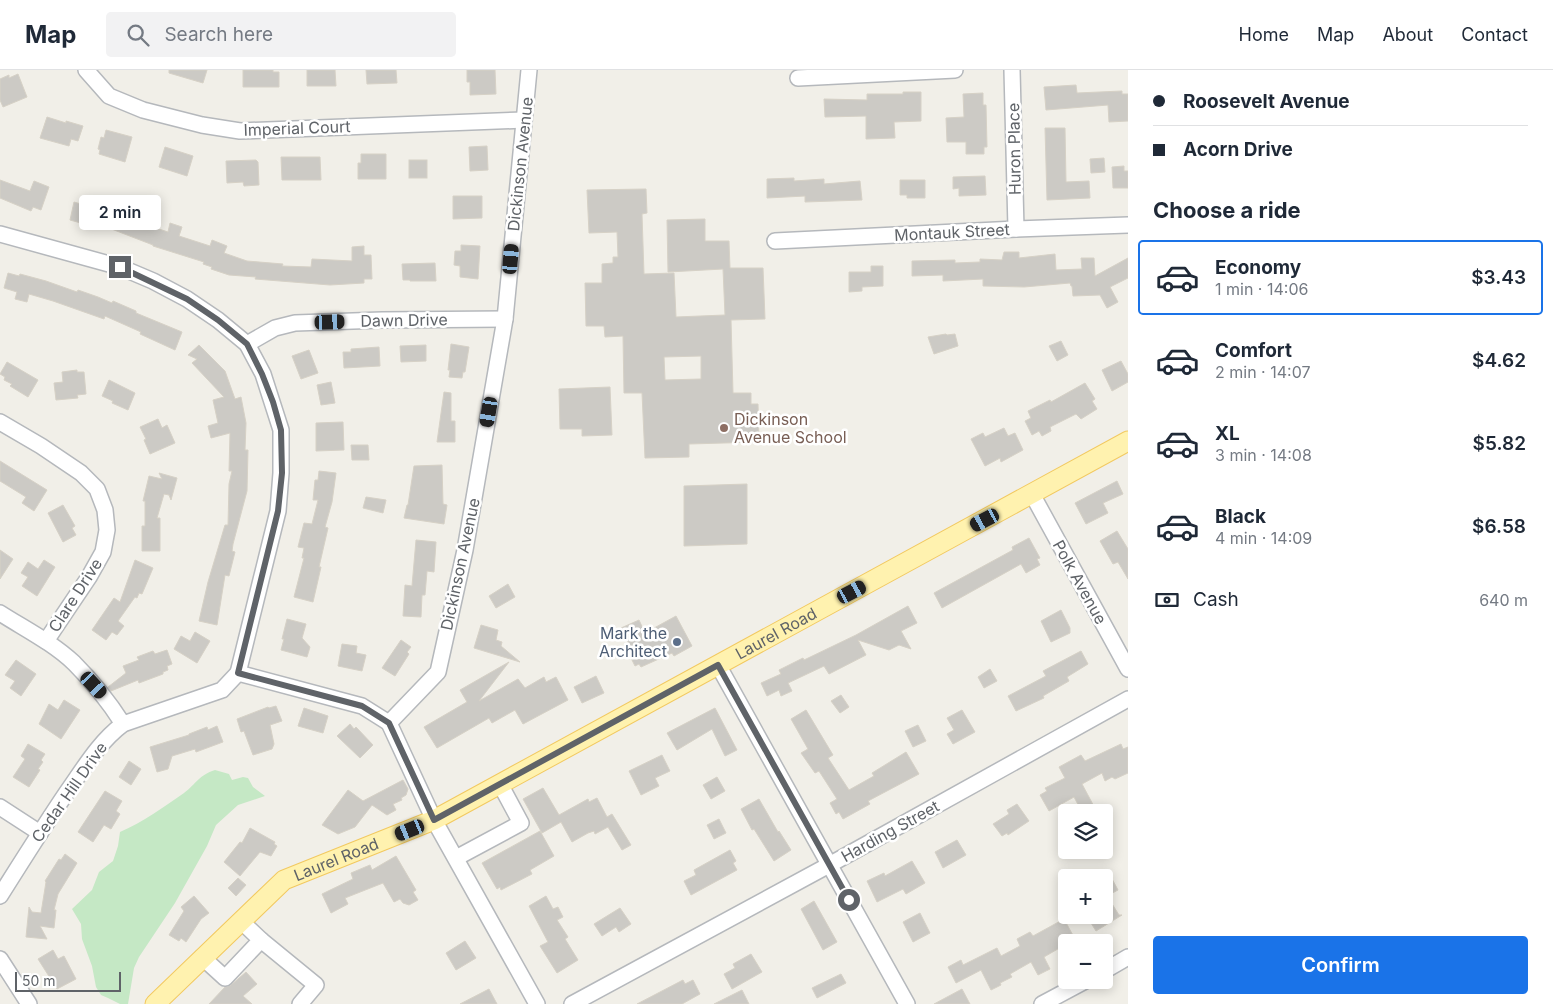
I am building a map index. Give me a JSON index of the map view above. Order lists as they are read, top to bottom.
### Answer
{
  "streets": {
    "main road": ["Laurel Road"],
    "street": [
      "Imperial Court",
      "Huron Place",
      "Dickinson Avenue",
      "Montauk Street",
      "Dawn Drive",
      "Polk Avenue",
      "Clare Drive",
      "Cedar Hill Drive",
      "Harding Street"
    ]
  },
  "crossings": [
    ["Imperial Court", "Dickinson Avenue"],
    ["Huron Place", "Montauk Street"],
    ["Dickinson Avenue", "Dawn Drive"],
    ["Polk Avenue", "Laurel Road"]
  ],
  "places": ["Dickinson Avenue School", "Mark the Architect"],
  "scale_bar": "50 m",
  "page": {
    "header": "Map",
    "search": "Search here",
    "nav": [
      "Home",
      "Map",
      "About",
      "Contact"
    ],
    "banner": ["Roosevelt Avenue", "Acorn Drive"],
    "heading": "Choose a ride",
    "bubble": "2 min",
    "list": [
      {
        "name": "Economy",
        "note": "1 min · 14:06",
        "value": "$3.43"
      },
      {
        "name": "Comfort",
        "note": "2 min · 14:07",
        "value": "$4.62"
      },
      {
        "name": "XL",
        "note": "3 min · 14:08",
        "value": "$5.82"
      },
      {
        "name": "Black",
        "note": "4 min · 14:09",
        "value": "$6.58"
      }
    ],
    "pay": ["Cash", "640 m"],
    "map_buttons": ["+", "−"],
    "buttons": "Confirm",
    "scale": "50 m"
  }
}
